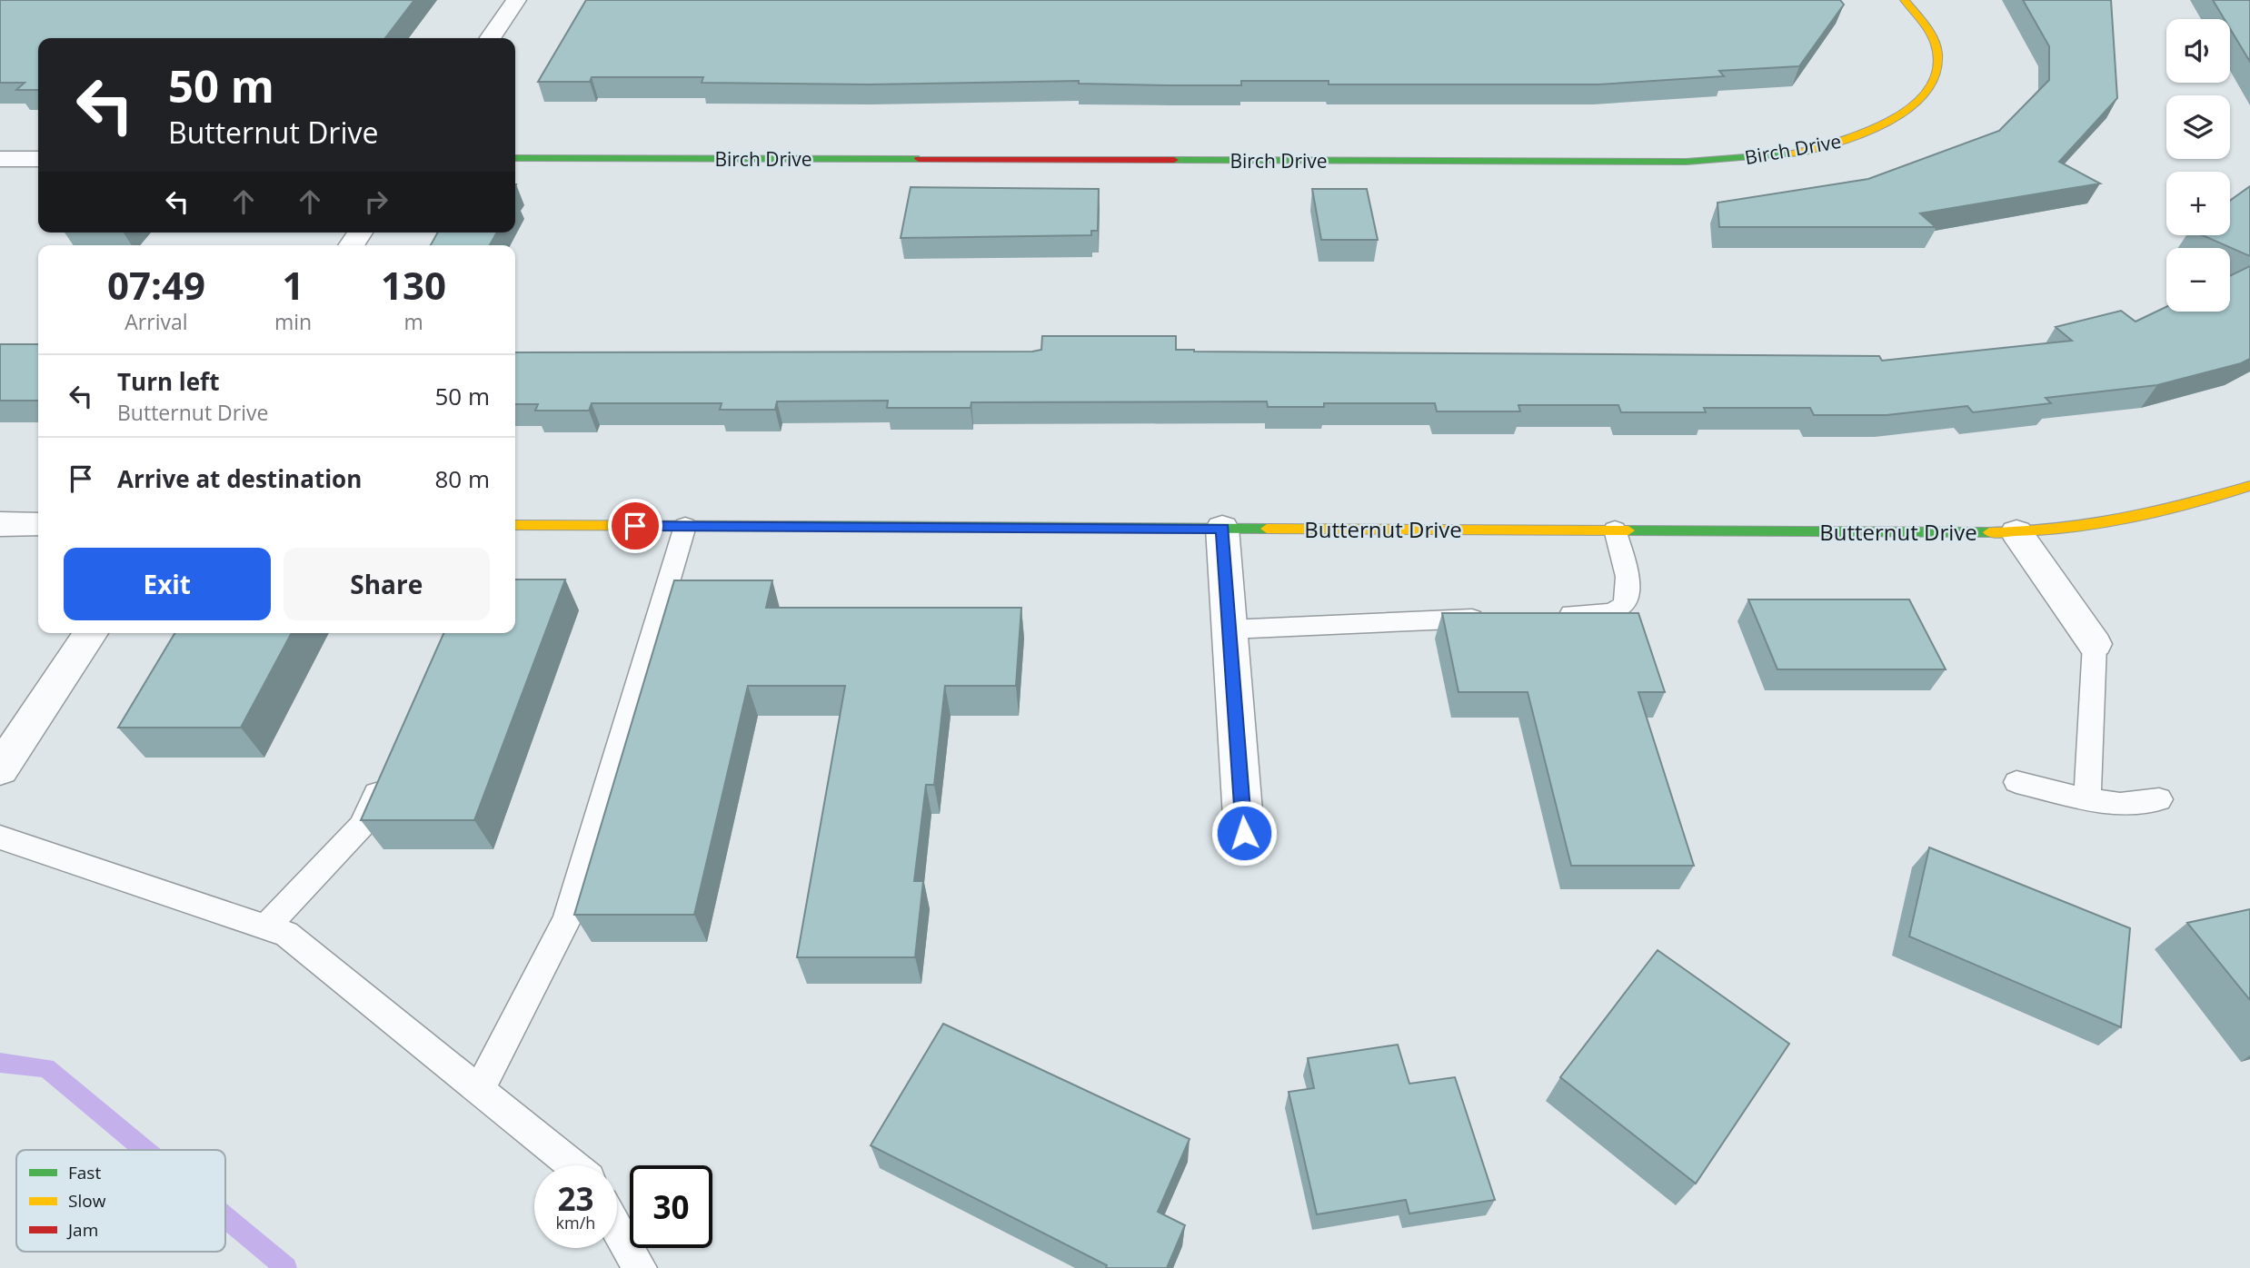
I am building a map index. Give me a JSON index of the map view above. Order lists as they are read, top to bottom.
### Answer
{
  "streets": {
    "street": ["Birch Drive", "Butternut Drive"]
  },
  "legend": ["Fast", "Slow", "Jam"],
  "page": {
    "map_buttons": ["+", "−"],
    "turn": ["50 m", "Butternut Drive"],
    "eta": [
      "07:49",
      "Arrival",
      "1",
      "min",
      "130",
      "m"
    ],
    "list": [
      {
        "name": "Turn left",
        "note": "Butternut Drive",
        "value": "50 m"
      },
      {
        "name": "Arrive at destination",
        "value": "80 m"
      }
    ],
    "buttons": ["Exit", "Share"],
    "speed": "23 km/h",
    "limit": "30"
  }
}
